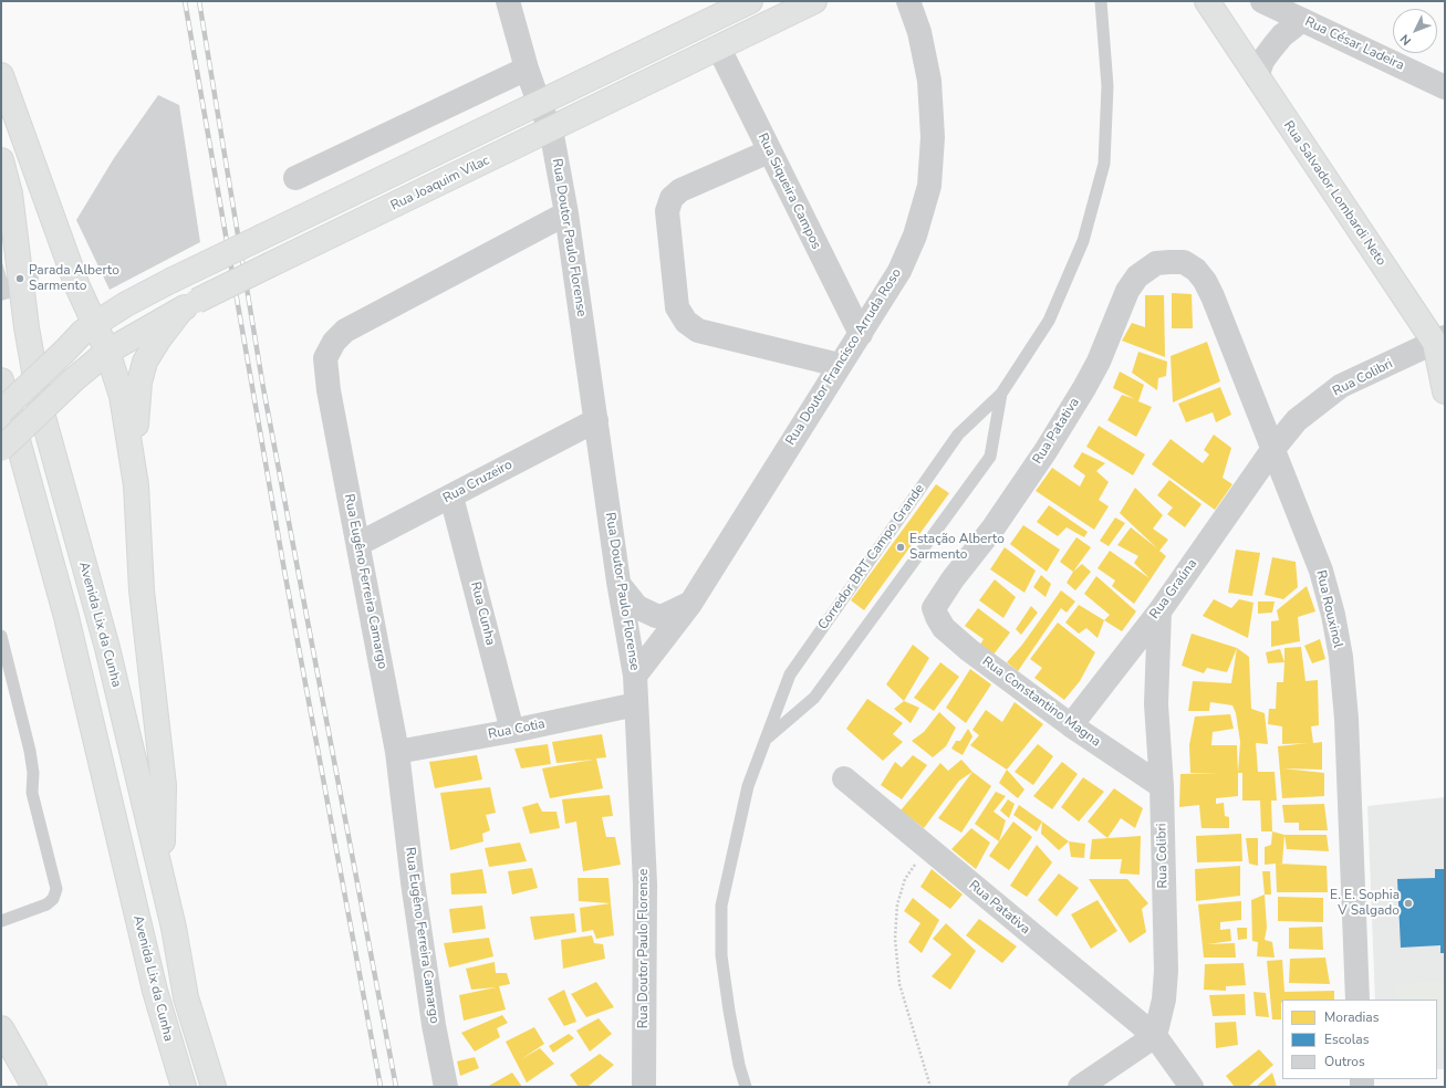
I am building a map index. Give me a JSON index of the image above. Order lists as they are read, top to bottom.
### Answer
{
  "streets": {
    "main road": ["Rua Joaquim Vilac", "Rua Salvador Lombardi Neto", "Avenida Lix da Cunha"],
    "street": [
      "Rua César Ladeira",
      "Rua Siqueira Campos",
      "Rua Doutor Paulo Florense",
      "Rua Doutor Francisco Arruda Roso",
      "Rua Colibri",
      "Rua Patativa",
      "Rua Cruzeiro",
      "Rua Eugêno Ferreira Camargo",
      "Rua Graúna",
      "Rua Rouxinol",
      "Rua Cunha",
      "Rua Constantino Magna",
      "Rua Cotia"
    ],
    "lane": ["Corredor BRT Campo Grande"]
  },
  "crossings": [
    ["Rua Joaquim Vilac", "Rua Siqueira Campos"],
    ["Rua Joaquim Vilac", "Rua Doutor Paulo Florense"],
    ["Rua Siqueira Campos", "Rua Doutor Francisco Arruda Roso"],
    ["Rua Salvador Lombardi Neto", "Rua Colibri"],
    ["Rua Doutor Paulo Florense", "Rua Doutor Francisco Arruda Roso"],
    ["Rua Doutor Paulo Florense", "Rua Cruzeiro"],
    ["Rua Doutor Paulo Florense", "Rua Eugêno Ferreira Camargo"],
    ["Rua Doutor Paulo Florense", "Rua Cotia"],
    ["Rua Colibri", "Rua Patativa"],
    ["Rua Colibri", "Rua Graúna"],
    ["Rua Colibri", "Rua Rouxinol"],
    ["Rua Colibri", "Rua Constantino Magna"],
    ["Rua Patativa", "Rua Rouxinol"],
    ["Rua Patativa", "Rua Constantino Magna"],
    ["Rua Cruzeiro", "Rua Eugêno Ferreira Camargo"],
    ["Rua Cruzeiro", "Rua Cunha"],
    ["Rua Eugêno Ferreira Camargo", "Rua Cotia"],
    ["Rua Graúna", "Rua Rouxinol"],
    ["Rua Graúna", "Rua Constantino Magna"],
    ["Rua Cunha", "Rua Cotia"]
  ],
  "places": ["Parada Alberto Sarmento", "Estação Alberto Sarmento", "E. E. Sophia V Salgado"],
  "legend": ["Moradias", "Escolas", "Outros"],
  "north": "bottom left"
}
